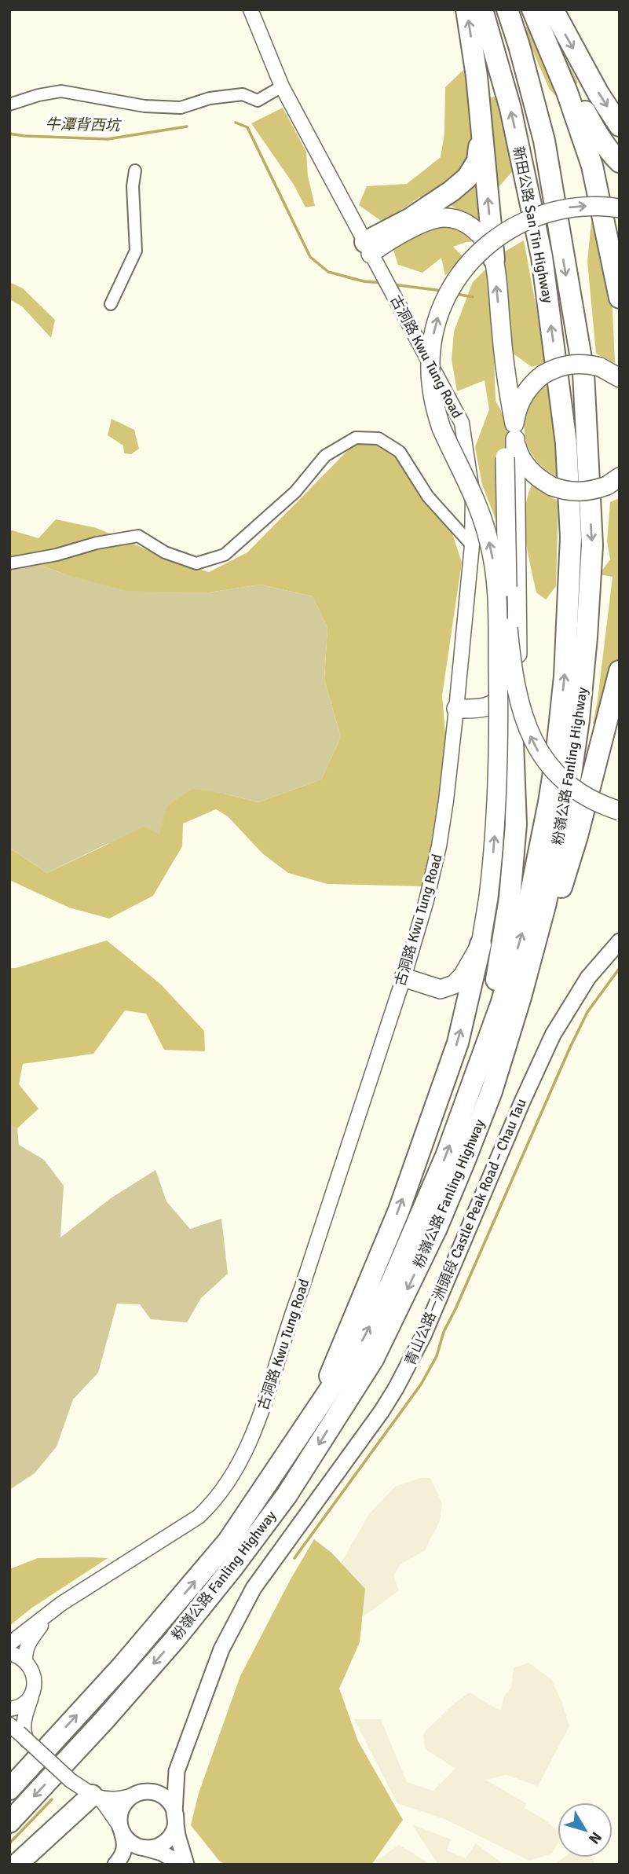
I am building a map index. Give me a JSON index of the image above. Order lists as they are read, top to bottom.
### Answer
{
  "streets": {
    "highway": ["新田公路 San Tin Highway", "粉嶺公路 Fanling Highway"],
    "main road": ["青山公路－洲頭段 Castle Peak Road – Chau Tau"],
    "street": ["古洞路 Kwu Tung Road"]
  },
  "crossings": [
    ["新田公路 San Tin Highway", "粉嶺公路 Fanling Highway"]
  ],
  "water": ["牛潭背西坑"],
  "north": "bottom right"
}
